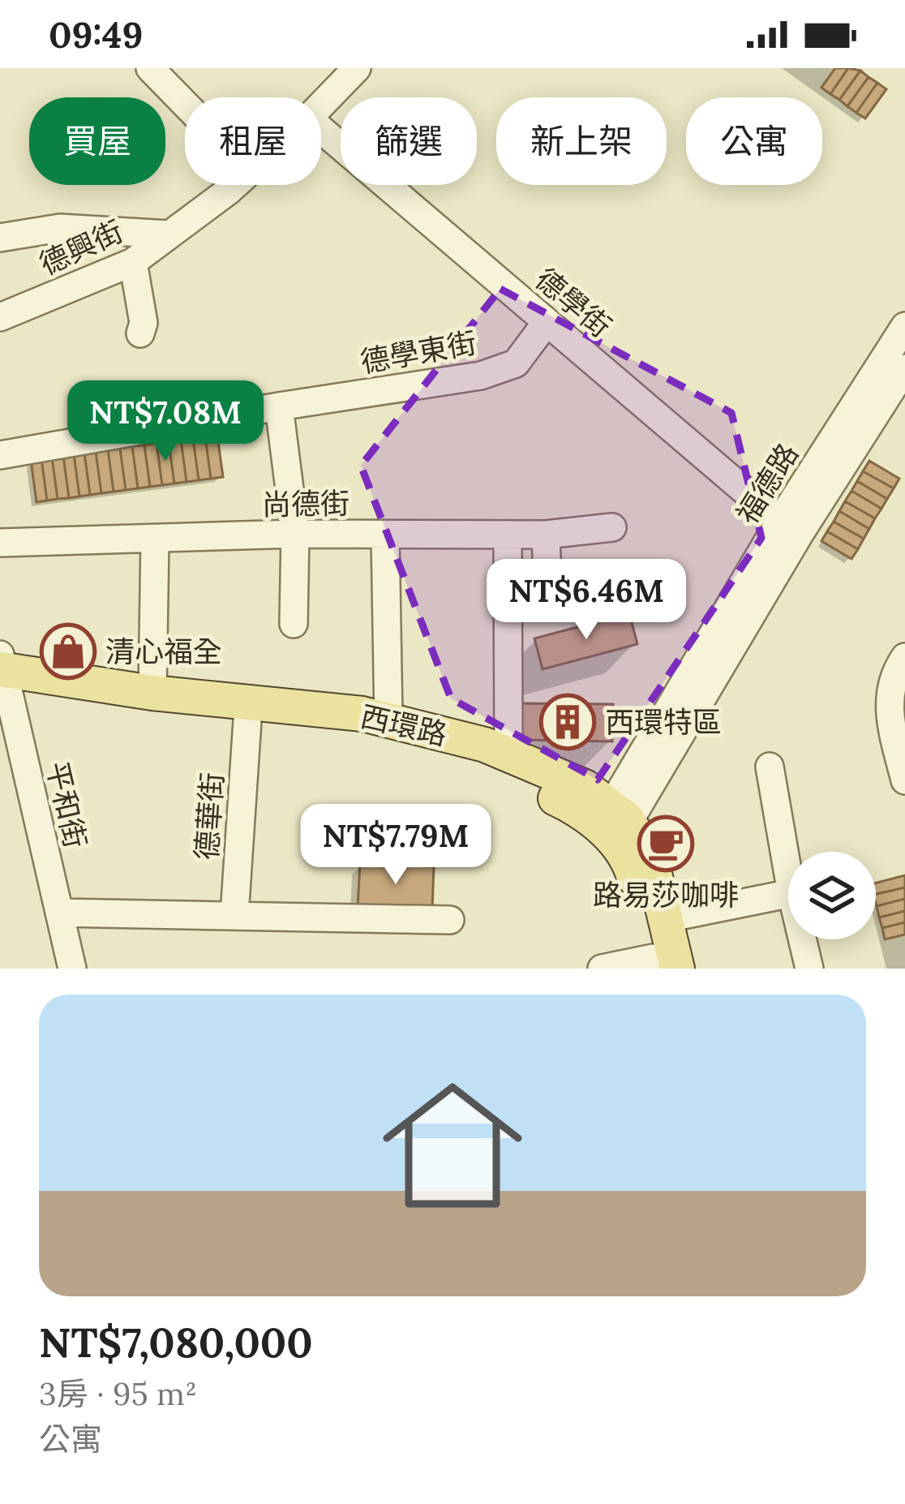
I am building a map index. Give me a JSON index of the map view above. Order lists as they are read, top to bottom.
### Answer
{
  "streets": {
    "main road": ["西環路"],
    "street": [
      "德興街",
      "德學街",
      "德學東街",
      "福德路",
      "尚德街",
      "平和街",
      "德華街"
    ]
  },
  "crossings": [
    ["德學街", "德學東街"],
    ["德學街", "福德路"],
    ["福德路", "西環路"],
    ["西環路", "平和街"],
    ["西環路", "德華街"]
  ],
  "places": {
    "shop": ["清心福全"],
    "building": ["西環特區"],
    "cafe": ["路易莎咖啡"]
  },
  "page": {
    "status": "09:49",
    "chip": [
      "買屋",
      "租屋",
      "篩選",
      "新上架",
      "公寓"
    ],
    "price": ["NT$7.08M", "NT$6.46M", "NT$7.79M"],
    "list": [
      {
        "name": "NT$7,080,000",
        "note": "3房 · 95 m² · 公寓"
      }
    ]
  }
}
